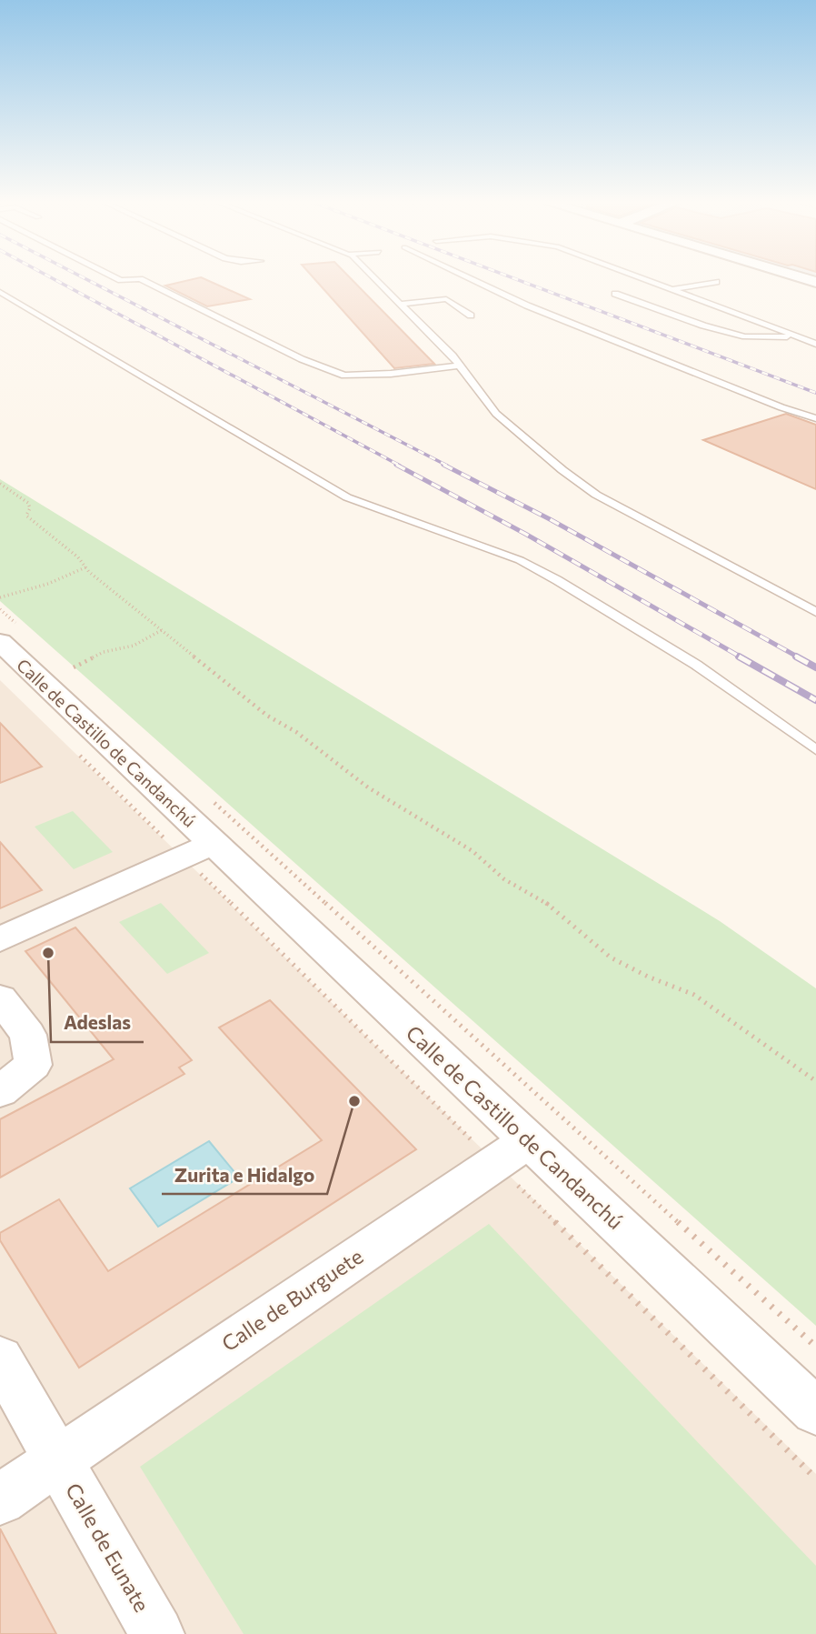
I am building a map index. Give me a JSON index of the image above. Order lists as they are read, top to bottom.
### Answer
{
  "streets": {
    "street": ["Calle de Castillo de Candanchú", "Calle de Burguete", "Calle de Eunate"]
  },
  "crossings": [
    ["Calle de Castillo de Candanchú", "Calle de Burguete"],
    ["Calle de Burguete", "Calle de Eunate"]
  ],
  "places": ["Adeslas", "Zurita e Hidalgo"]
}
